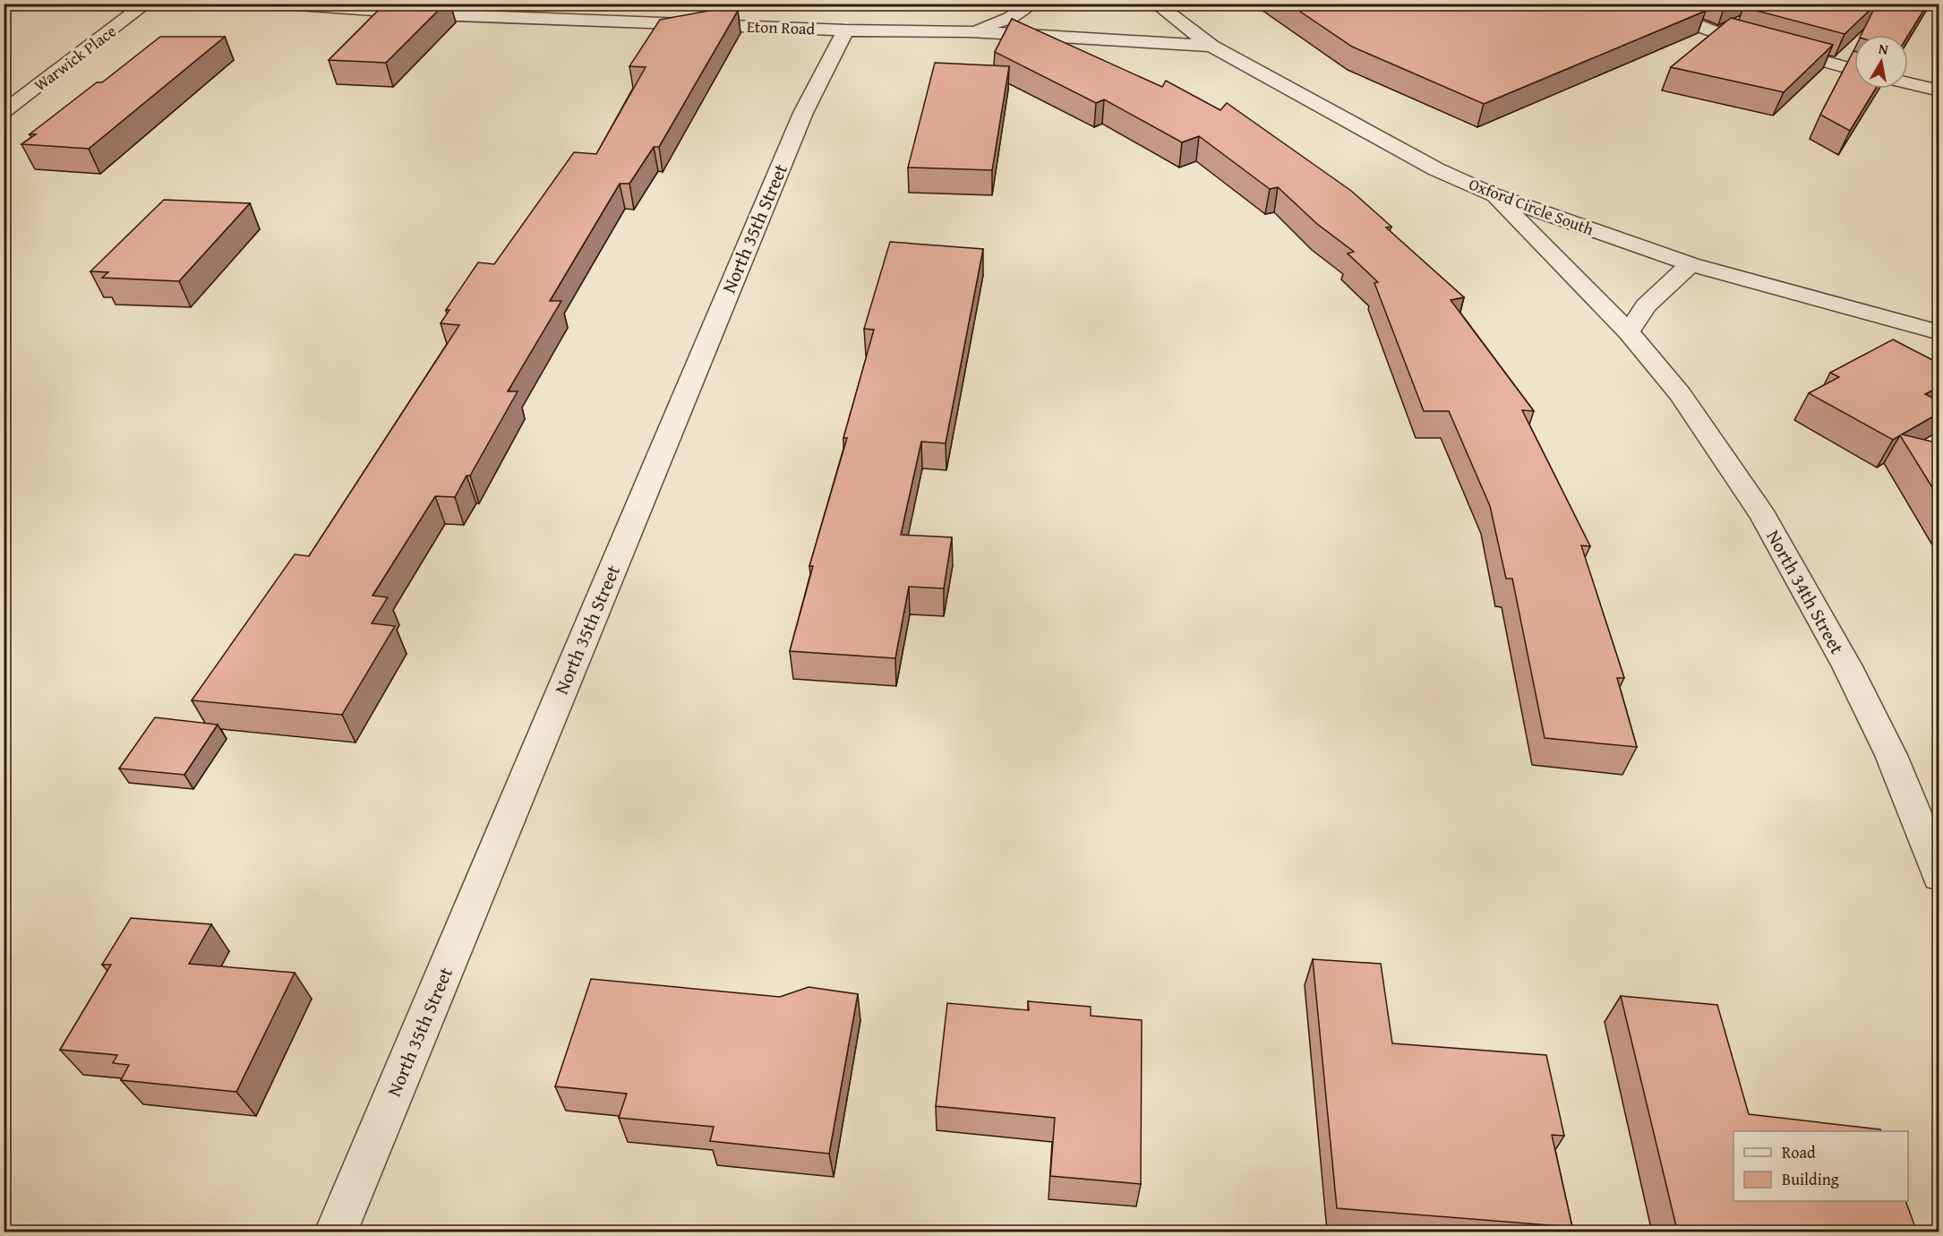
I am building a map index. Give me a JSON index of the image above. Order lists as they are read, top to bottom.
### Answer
{
  "streets": {
    "street": [
      "Eton Road",
      "Warwick Place",
      "Oxford Circle South",
      "North 35th Street",
      "North 34th Street"
    ]
  },
  "crossings": [
    ["Eton Road", "Oxford Circle South"],
    ["Eton Road", "North 35th Street"],
    ["Oxford Circle South", "North 34th Street"]
  ],
  "legend": ["Road", "Building"],
  "north": "top"
}
